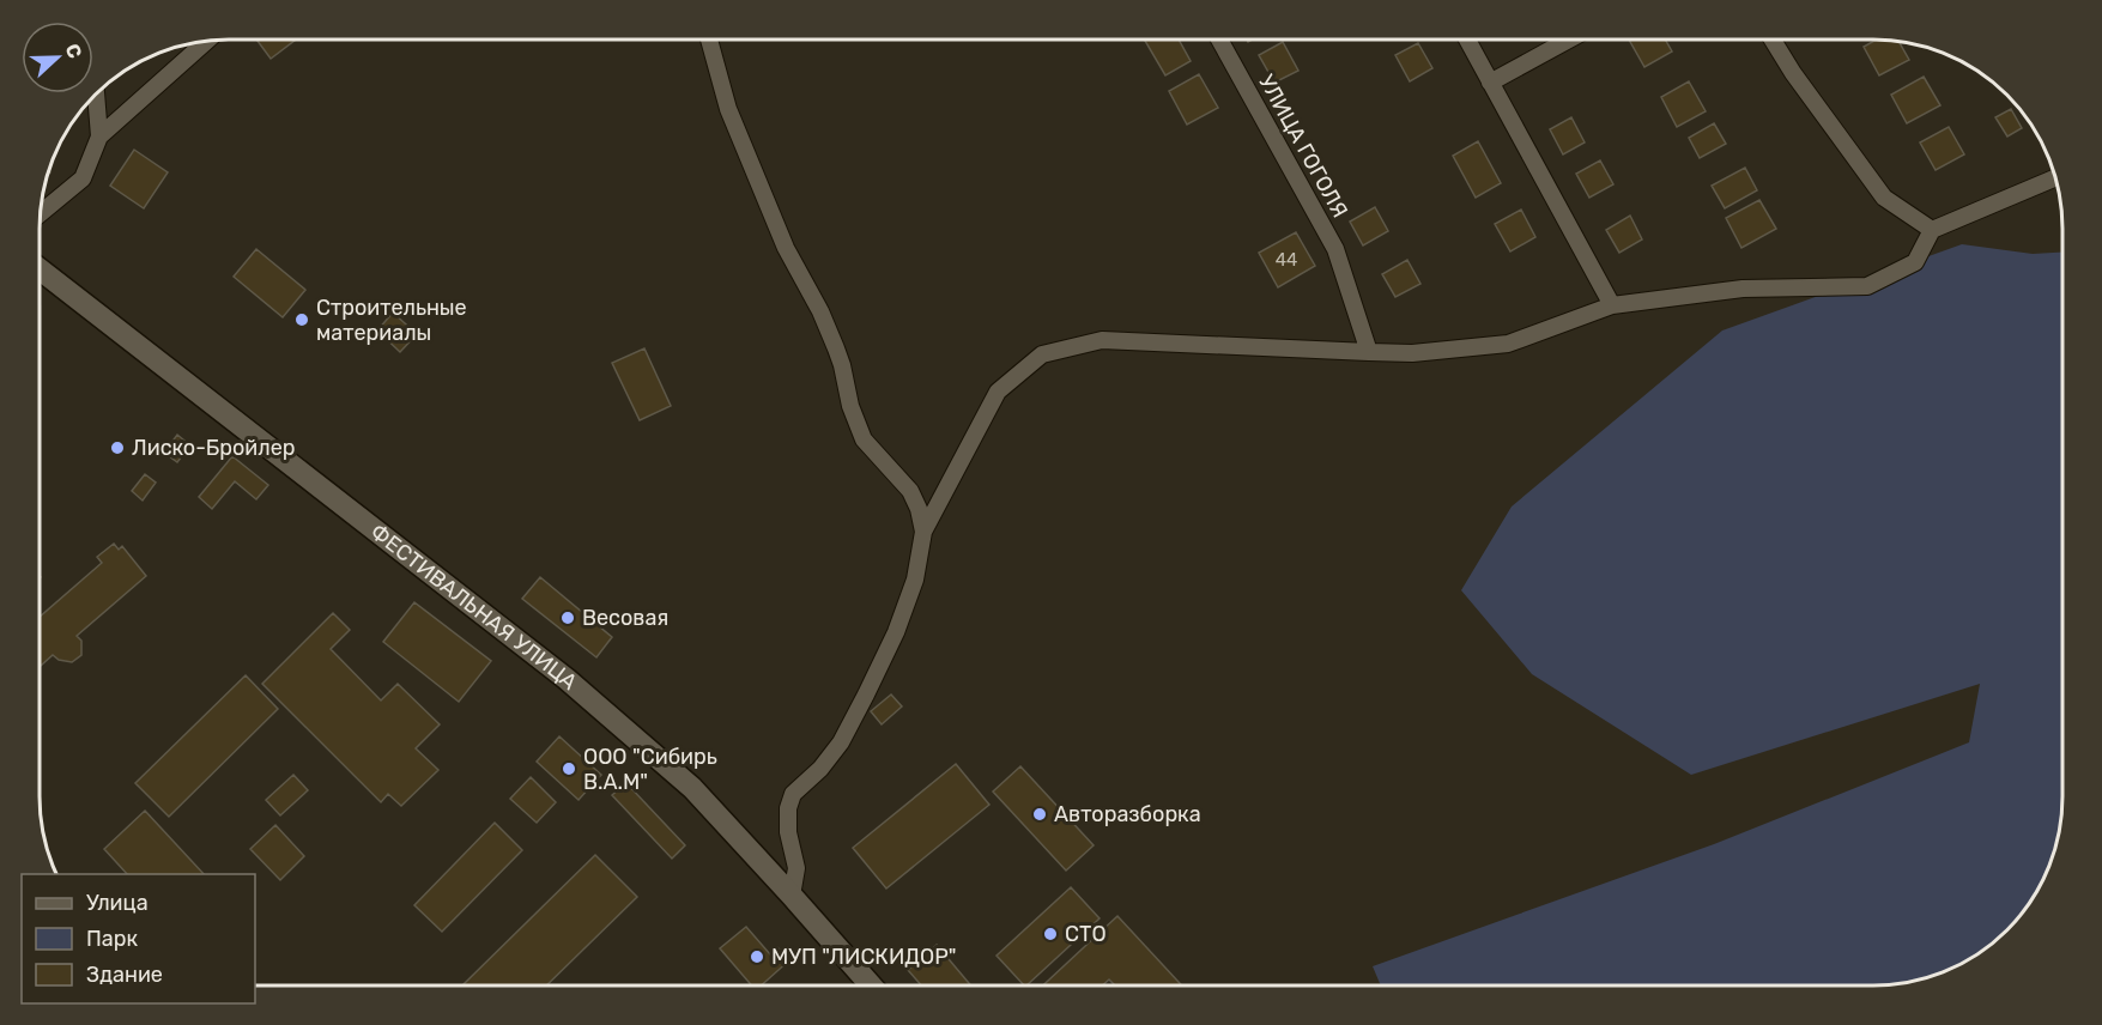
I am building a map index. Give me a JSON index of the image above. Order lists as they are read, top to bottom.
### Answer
{
  "streets": {
    "main road": ["ФЕСТИВАЛЬНАЯ УЛИЦА"],
    "street": ["УЛИЦА ГОГОЛЯ"]
  },
  "places": [
    "Строительные материалы",
    "Лиско-Бройлер",
    "Весовая",
    "ООО \"Сибирь В.А.М\"",
    "Авторазборка",
    "СТО",
    "МУП \"ЛИСКИДОР\""
  ],
  "house_numbers": ["44"],
  "legend": ["Улица", "Парк", "Здание"],
  "north": "right"
}
